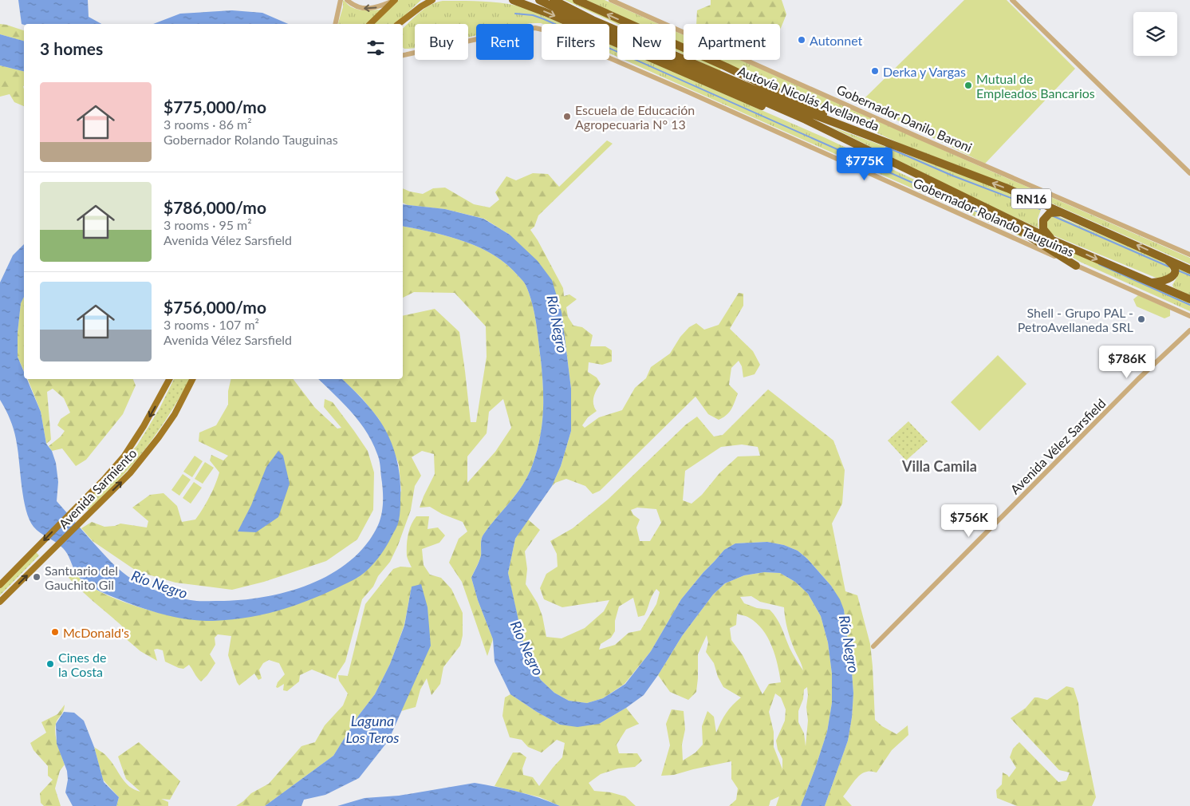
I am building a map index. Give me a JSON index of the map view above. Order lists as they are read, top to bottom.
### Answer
{
  "streets": {
    "highway": ["Autovía Nicolás Avellaneda", "RN16"],
    "main road": ["Avenida Sarmiento"],
    "street": ["Gobernador Danilo Baroni", "Gobernador Rolando Tauguinas", "Avenida Vélez Sarsfield"]
  },
  "districts": ["Villa Camila"],
  "water": ["Río Negro", "Laguna Los Teros"],
  "places": [
    "Autonnet",
    "Derka y Vargas",
    "Mutual de Empleados Bancarios",
    "Escuela de Educación Agropecuaria N° 13",
    "Shell - Grupo PAL - PetroAvellaneda SRL",
    "Santuario del Gauchito Gil",
    "McDonald's",
    "Cines de la Costa"
  ],
  "page": {
    "chip": [
      "Buy",
      "Rent",
      "Filters",
      "New",
      "Apartment"
    ],
    "heading": "3 homes",
    "list": [
      {
        "name": "$775,000/mo",
        "note": "3 rooms · 86 m² · Gobernador Rolando Tauguinas"
      },
      {
        "name": "$786,000/mo",
        "note": "3 rooms · 95 m² · Avenida Vélez Sarsfield"
      },
      {
        "name": "$756,000/mo",
        "note": "3 rooms · 107 m² · Avenida Vélez Sarsfield"
      }
    ],
    "price": ["$775K", "$786K", "$756K"]
  }
}
